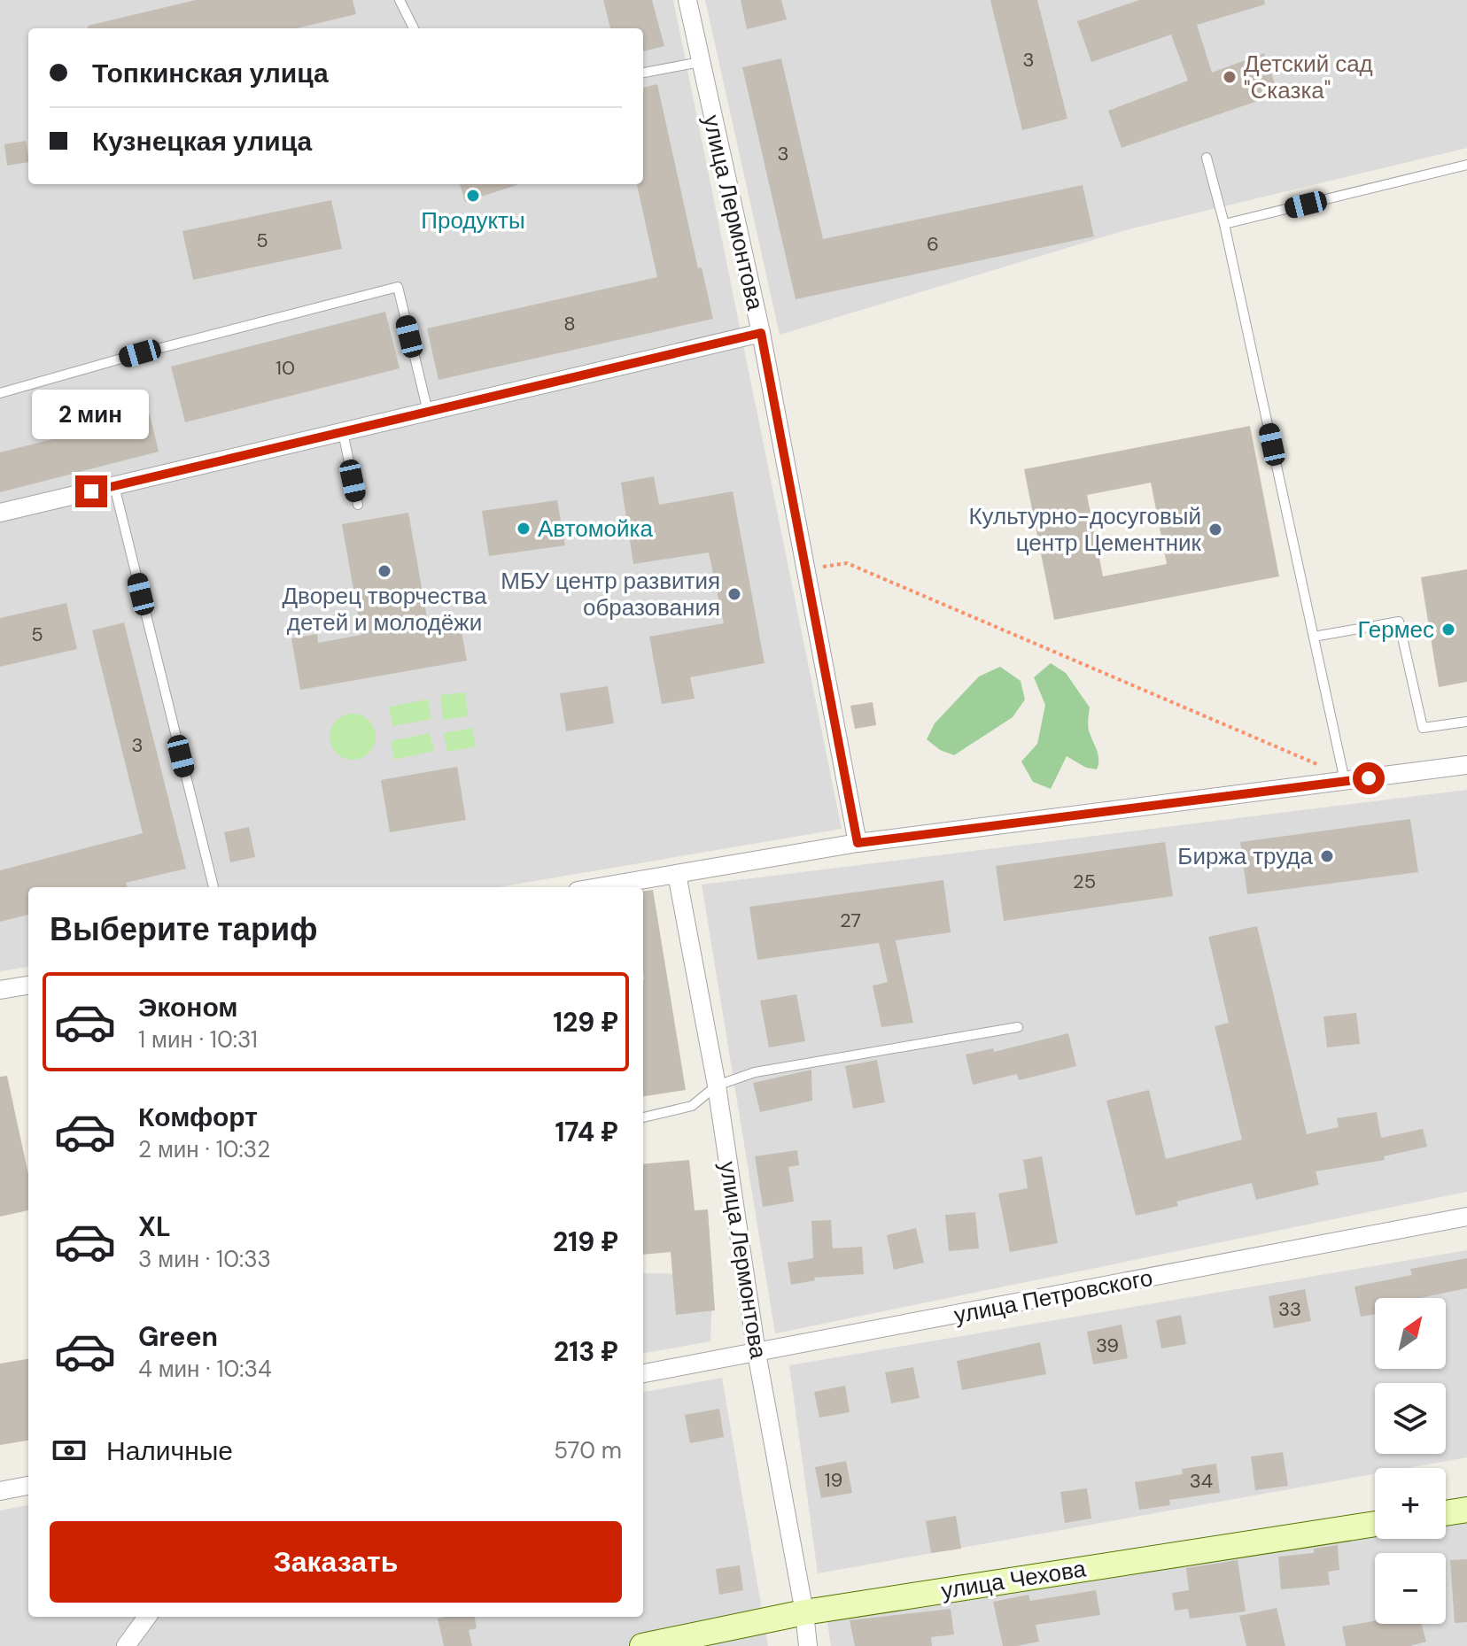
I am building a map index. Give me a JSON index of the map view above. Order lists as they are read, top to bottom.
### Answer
{
  "streets": {
    "street": ["улица Лермонтова", "улица Петровского", "улица Чехова"]
  },
  "crossings": [
    ["улица Лермонтова", "улица Петровского"],
    ["улица Лермонтова", "улица Чехова"]
  ],
  "places": [
    "Детский сад \"Сказка\"",
    "Продукты",
    "Автомойка",
    "Культурно-досуговый центр Цементник",
    "Дворец творчества детей и молодёжи",
    "МБУ центр развития образования",
    "Гермес",
    "Биржа труда"
  ],
  "house_numbers": [
    "3",
    "3",
    "5",
    "6",
    "8",
    "10",
    "5",
    "3",
    "25",
    "27",
    "33",
    "39",
    "19",
    "34"
  ],
  "north": "top right",
  "page": {
    "banner": ["Топкинская улица", "Кузнецкая улица"],
    "bubble": "2 мин",
    "heading": "Выберите тариф",
    "list": [
      {
        "name": "Эконом",
        "note": "1 мин · 10:31",
        "value": "129 ₽"
      },
      {
        "name": "Комфорт",
        "note": "2 мин · 10:32",
        "value": "174 ₽"
      },
      {
        "name": "XL",
        "note": "3 мин · 10:33",
        "value": "219 ₽"
      },
      {
        "name": "Green",
        "note": "4 мин · 10:34",
        "value": "213 ₽"
      }
    ],
    "map_buttons": ["+", "−"],
    "pay": ["Наличные", "570 m"],
    "buttons": "Заказать"
  }
}
